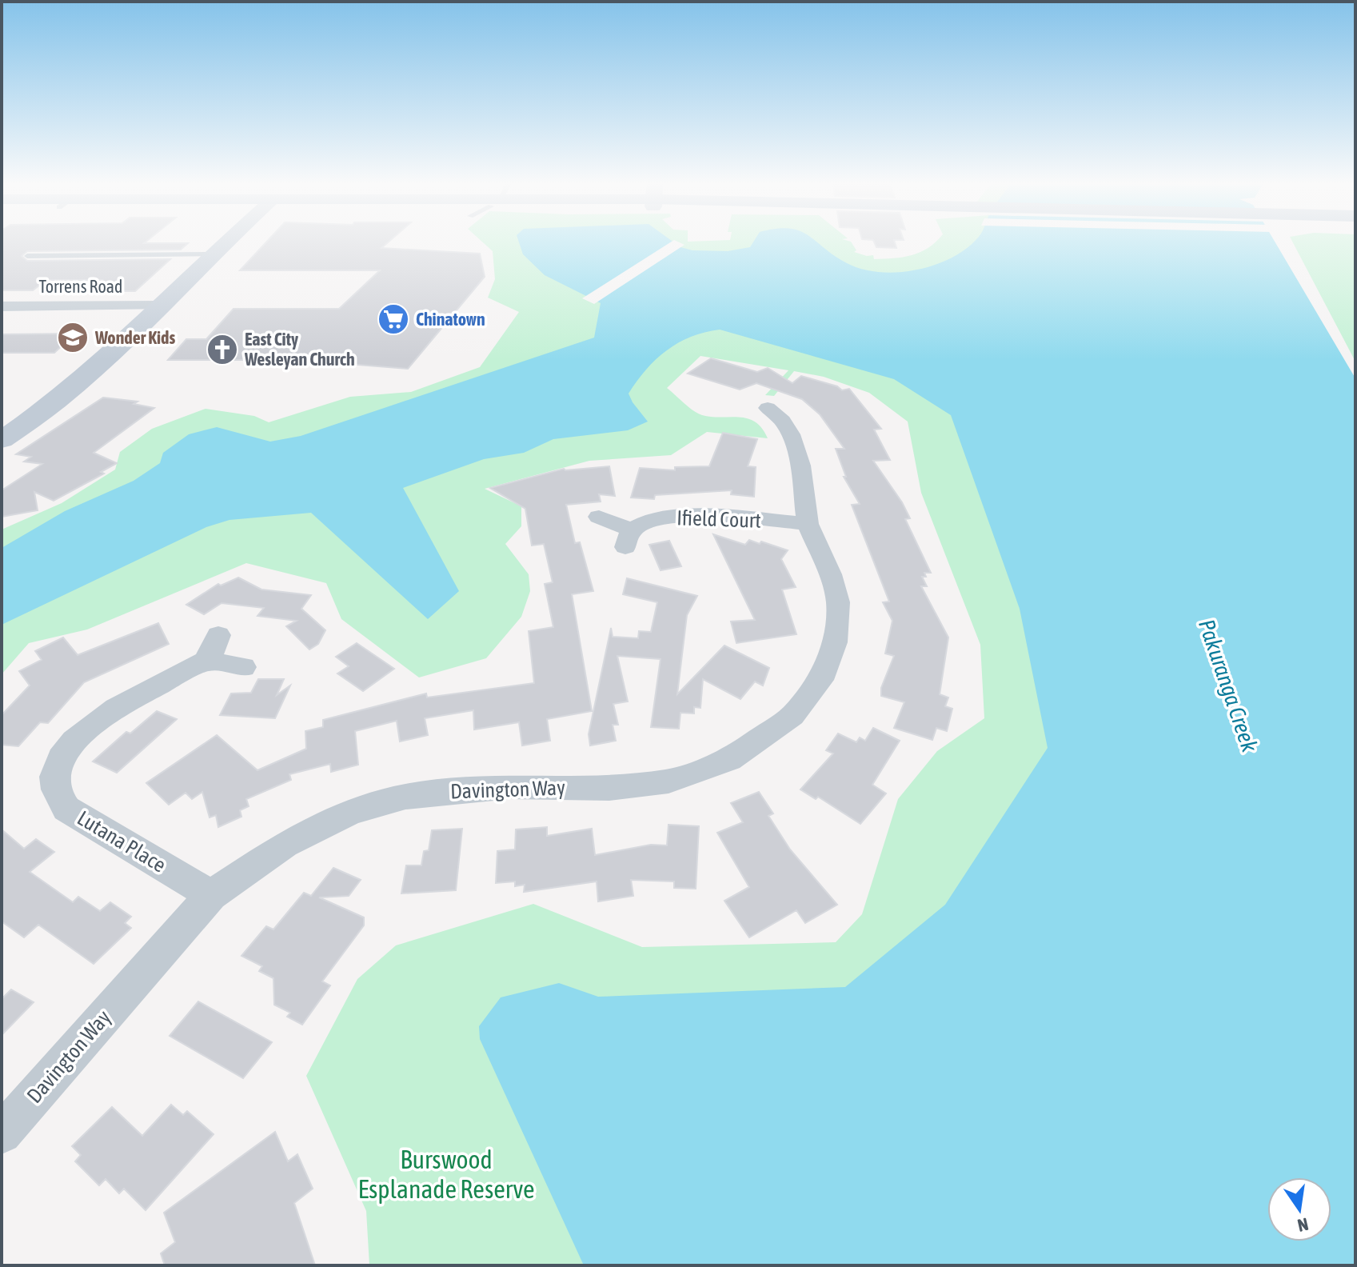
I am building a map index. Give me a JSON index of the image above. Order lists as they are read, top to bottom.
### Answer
{
  "streets": {
    "street": [
      "Torrens Road",
      "Ifield Court",
      "Davington Way",
      "Lutana Place"
    ]
  },
  "crossings": [
    ["Ifield Court", "Davington Way"],
    ["Davington Way", "Lutana Place"]
  ],
  "water": ["Pakuranga Creek"],
  "parks": ["Burswood Esplanade Reserve"],
  "places": {
    "supermarket": ["Chinatown"],
    "school or university": ["Wonder Kids"],
    "church": ["East City Wesleyan Church"]
  },
  "north": "bottom"
}
